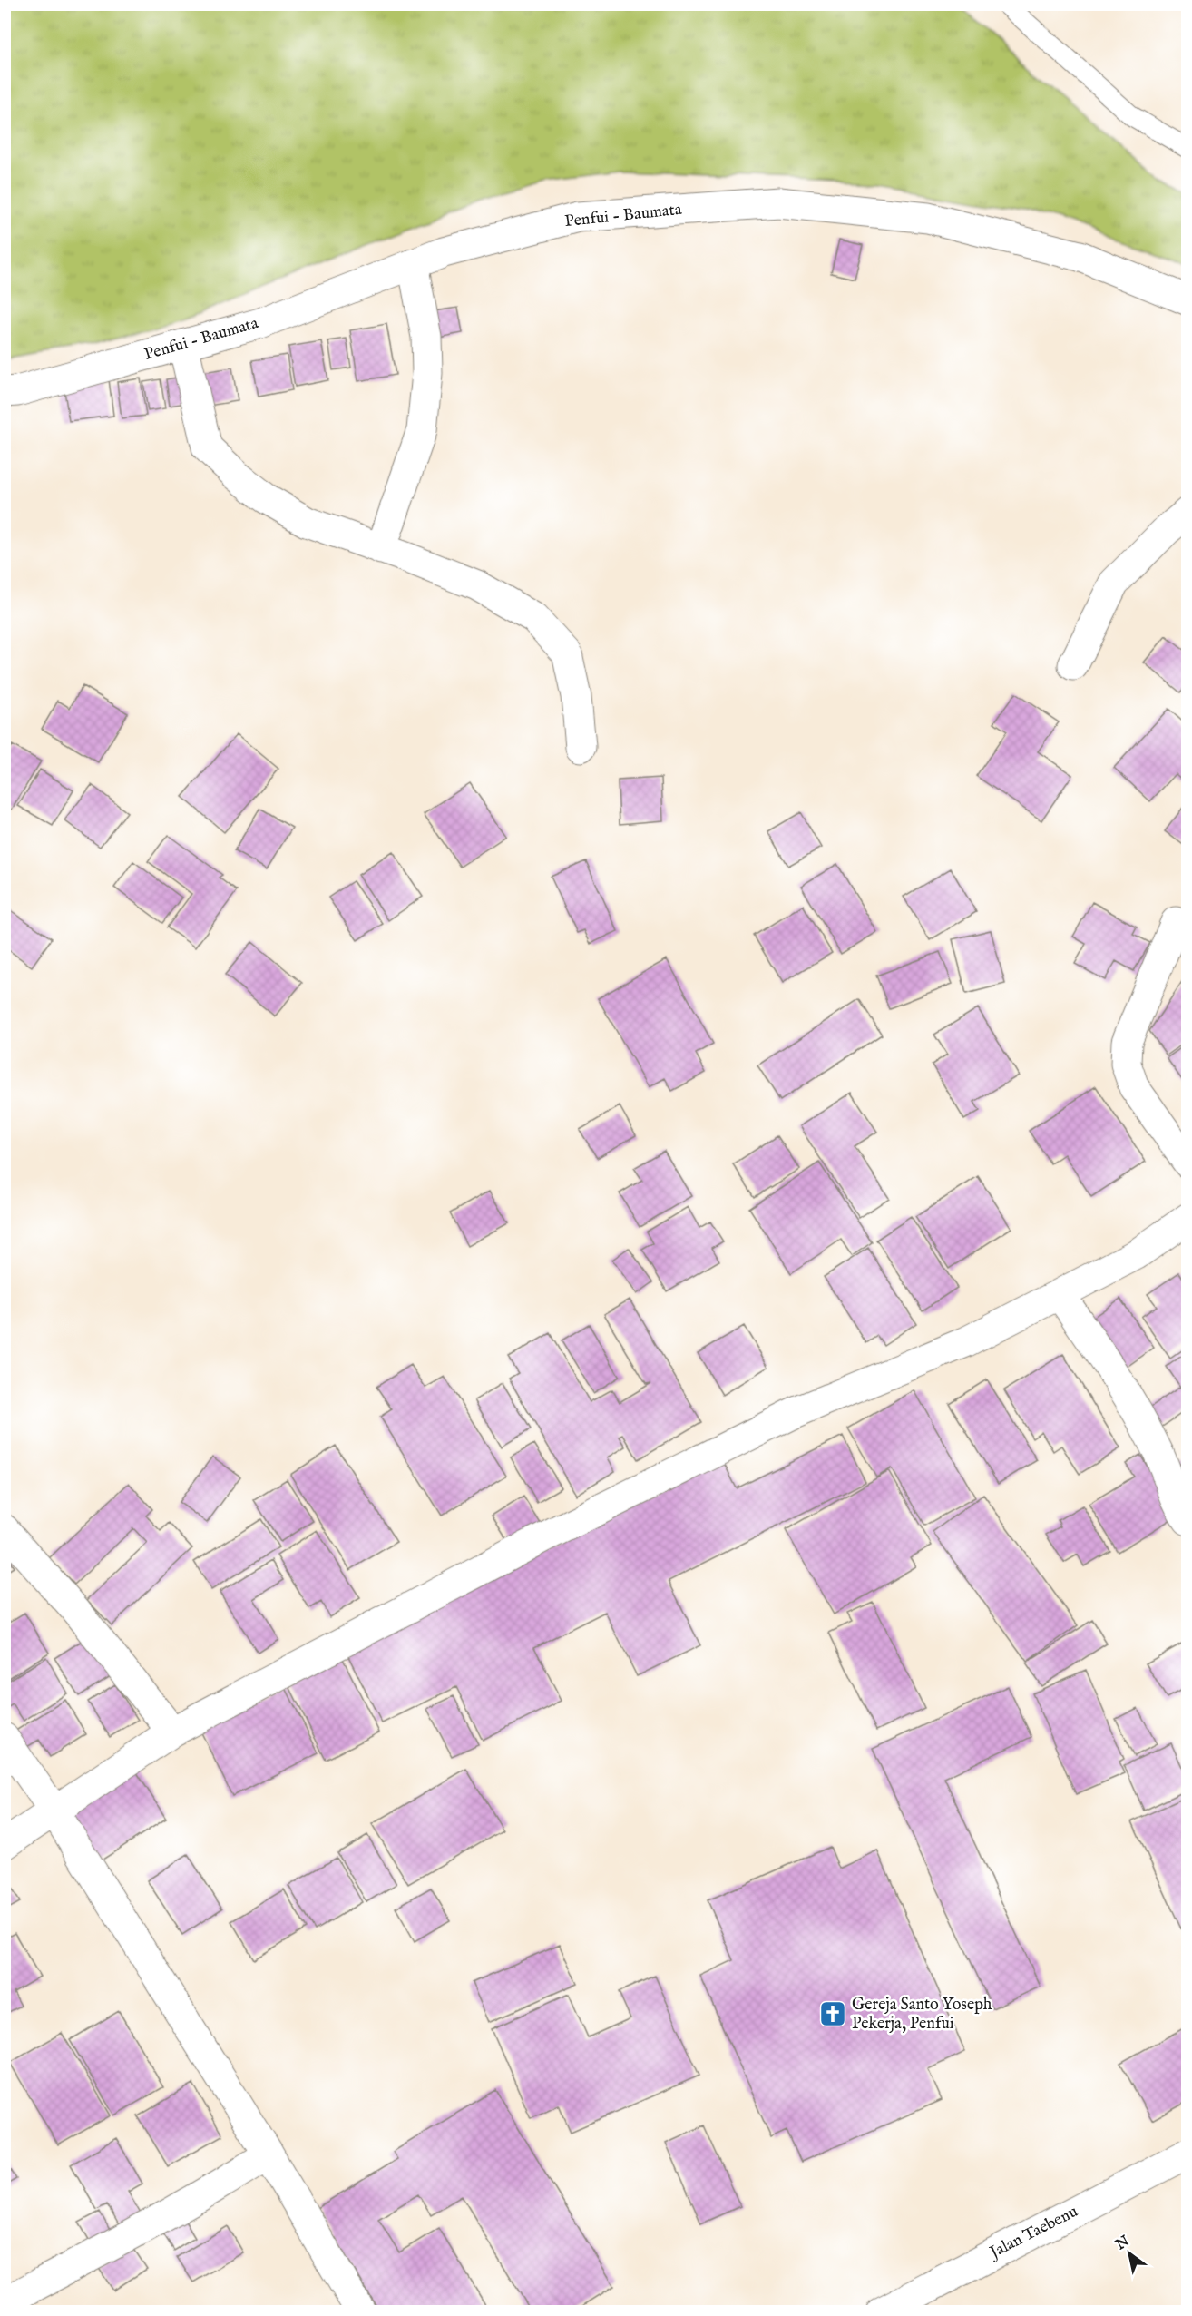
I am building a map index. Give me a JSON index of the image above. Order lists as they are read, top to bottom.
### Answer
{
  "streets": {
    "street": ["Penfui - Baumata", "Jalan Taebenu"]
  },
  "places": {
    "church": ["Gereja Santo Yoseph Pekerja, Penfui"]
  },
  "north": "top left"
}
